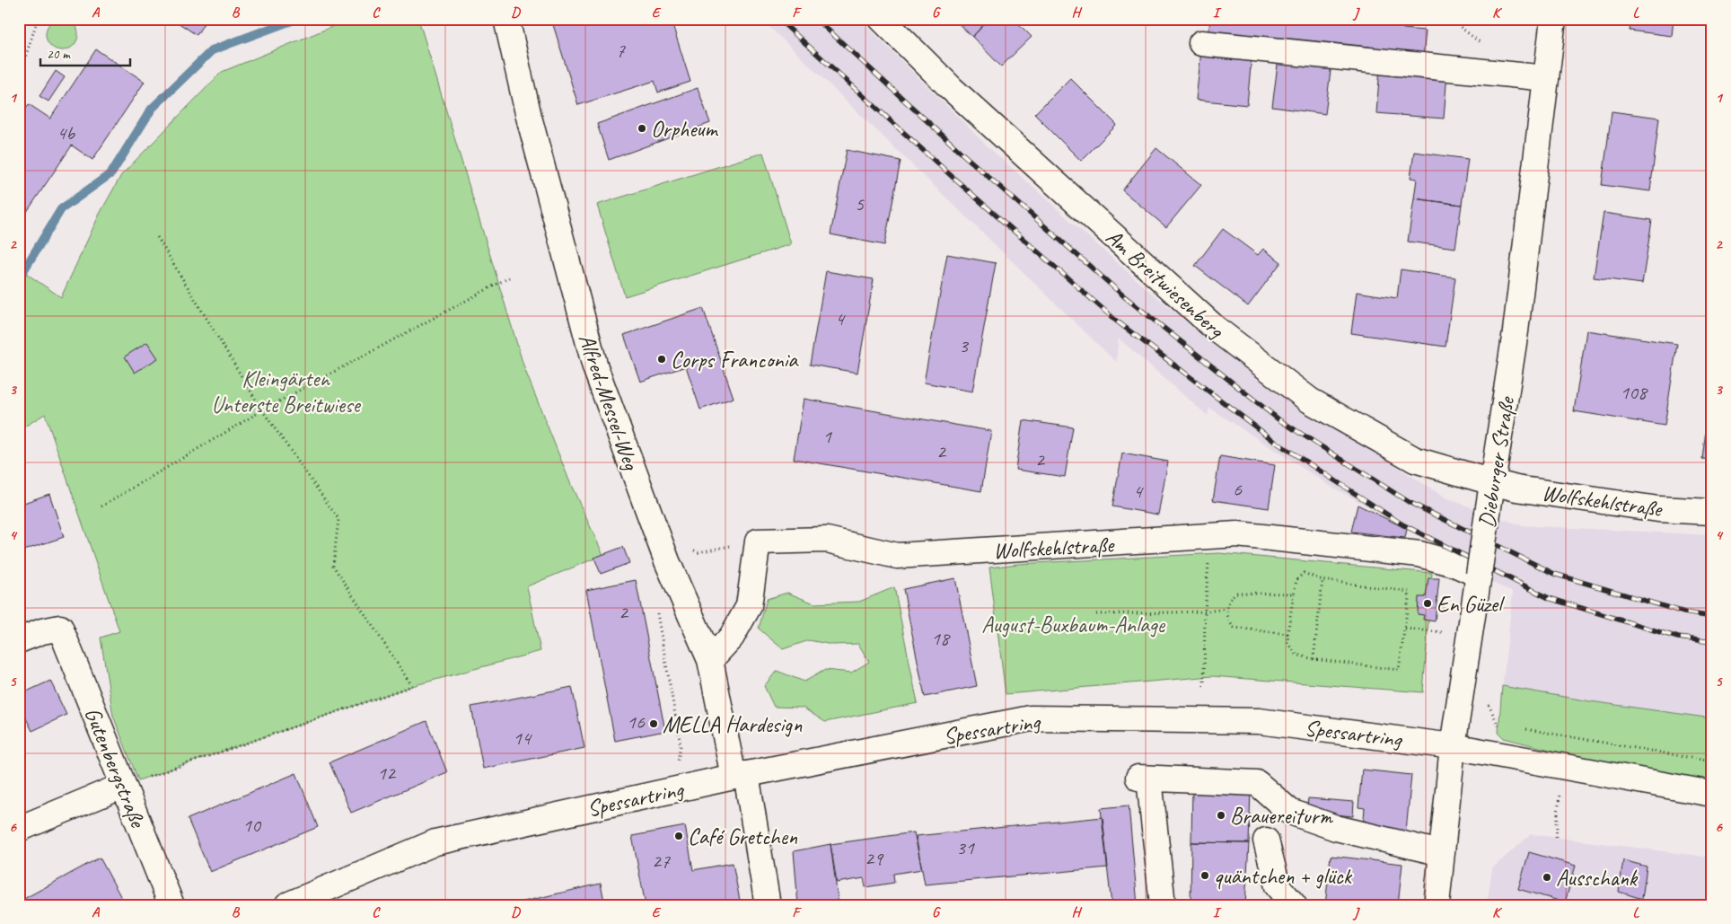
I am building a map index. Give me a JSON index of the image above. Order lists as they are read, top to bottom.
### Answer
{
  "streets": {
    "street": [
      "Am Breitwiesenberg",
      "Alfred-Messel-Weg",
      "Dieburger Straße",
      "Wolfskehlstraße",
      "Spessartring",
      "Gutenbergstraße"
    ]
  },
  "crossings": [
    ["Am Breitwiesenberg", "Dieburger Straße"],
    ["Am Breitwiesenberg", "Wolfskehlstraße"],
    ["Alfred-Messel-Weg", "Spessartring"],
    ["Dieburger Straße", "Wolfskehlstraße"],
    ["Dieburger Straße", "Spessartring"]
  ],
  "parks": ["Kleingärten Unterste Breitwiese", "August-Buxbaum-Anlage"],
  "places": [
    "Orpheum",
    "Corps Franconia",
    "En Güzel",
    "MELLA Hardesign",
    "Brauereiturm",
    "Café Gretchen",
    "quäntchen + glück",
    "Ausschank"
  ],
  "house_numbers": [
    "7",
    "4b",
    "5",
    "4",
    "3",
    "108",
    "1",
    "2",
    "2",
    "6",
    "4",
    "2",
    "18",
    "16",
    "14",
    "12",
    "10",
    "31",
    "29",
    "27"
  ],
  "scale_bar": "20 m",
  "grid": {
    "columns": [
      "A",
      "B",
      "C",
      "D",
      "E",
      "F",
      "G",
      "H",
      "I",
      "J",
      "K",
      "L"
    ],
    "rows": [
      "1",
      "2",
      "3",
      "4",
      "5",
      "6"
    ]
  }
}
